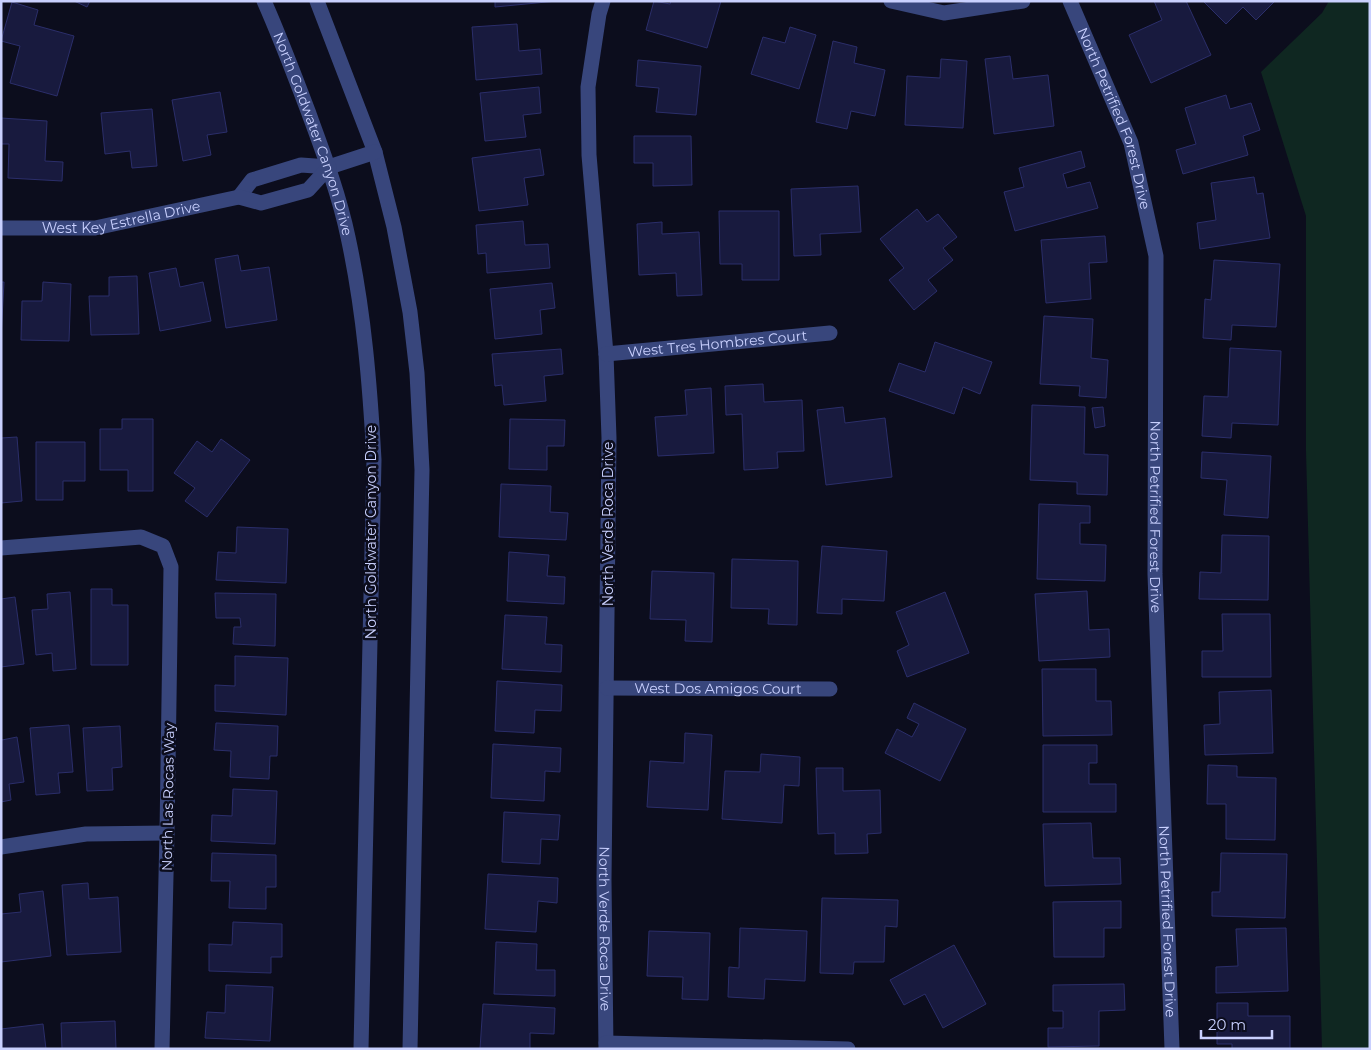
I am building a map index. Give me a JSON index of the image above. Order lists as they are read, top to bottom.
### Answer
{
  "streets": {
    "street": [
      "North Petrified Forest Drive",
      "North Goldwater Canyon Drive",
      "West Key Estrella Drive",
      "West Tres Hombres Court",
      "North Verde Roca Drive",
      "West Dos Amigos Court",
      "North Las Rocas Way"
    ]
  },
  "crossings": [
    ["North Goldwater Canyon Drive", "West Key Estrella Drive"],
    ["West Tres Hombres Court", "North Verde Roca Drive"],
    ["North Verde Roca Drive", "West Dos Amigos Court"]
  ],
  "scale_bar": "20 m"
}
